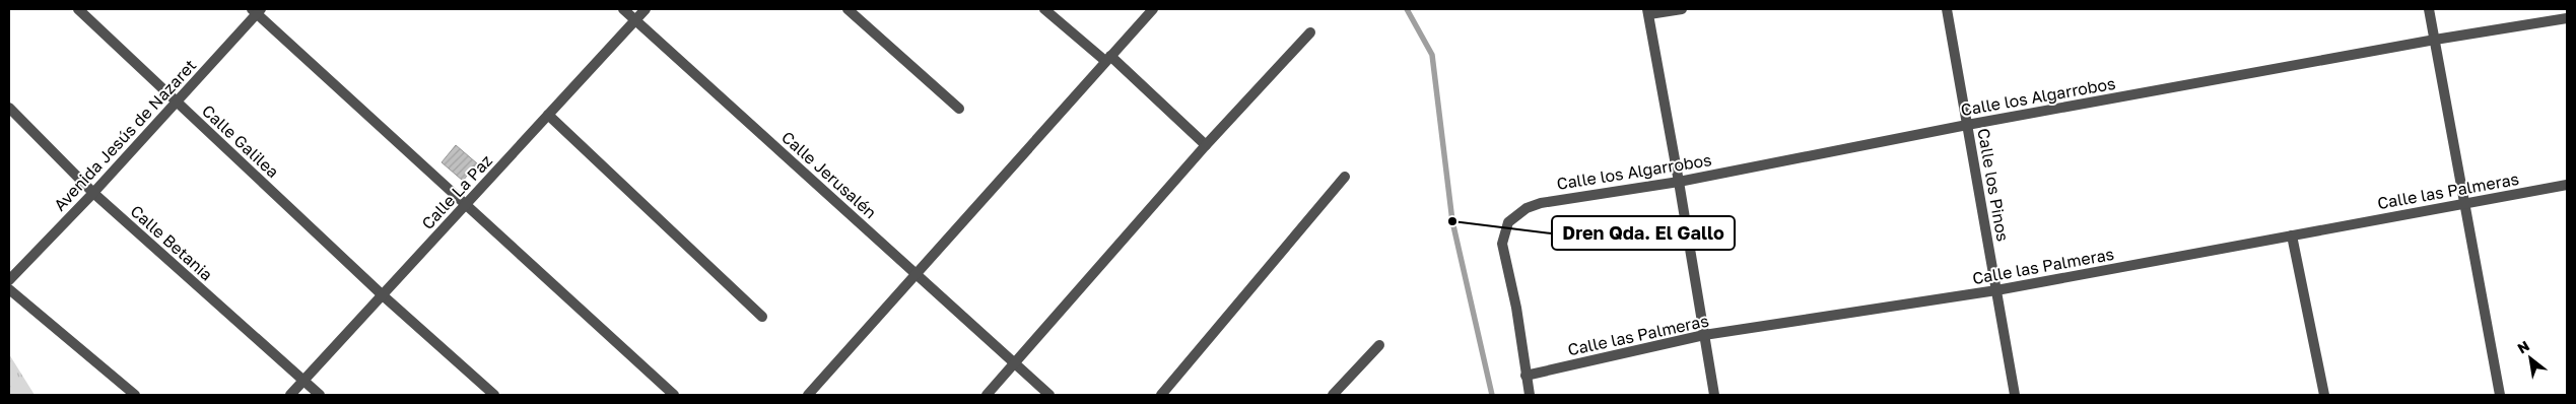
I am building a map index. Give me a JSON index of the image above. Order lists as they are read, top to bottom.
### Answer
{
  "streets": {
    "street": [
      "Calle los Algarrobos",
      "Avenida Jesús de Nazaret",
      "Calle Galilea",
      "Calle Jerusalén",
      "Calle los Pinos",
      "Calle las Palmeras",
      "Calle La Paz",
      "Calle Betania"
    ]
  },
  "crossings": [
    ["Calle los Algarrobos", "Calle los Pinos"],
    ["Calle los Algarrobos", "Calle las Palmeras"],
    ["Avenida Jesús de Nazaret", "Calle Galilea"],
    ["Avenida Jesús de Nazaret", "Calle Betania"],
    ["Calle Galilea", "Calle La Paz"],
    ["Calle Jerusalén", "Calle La Paz"],
    ["Calle los Pinos", "Calle las Palmeras"],
    ["Calle La Paz", "Calle Betania"]
  ],
  "places": ["Dren Qda. El Gallo"],
  "north": "top left"
}
